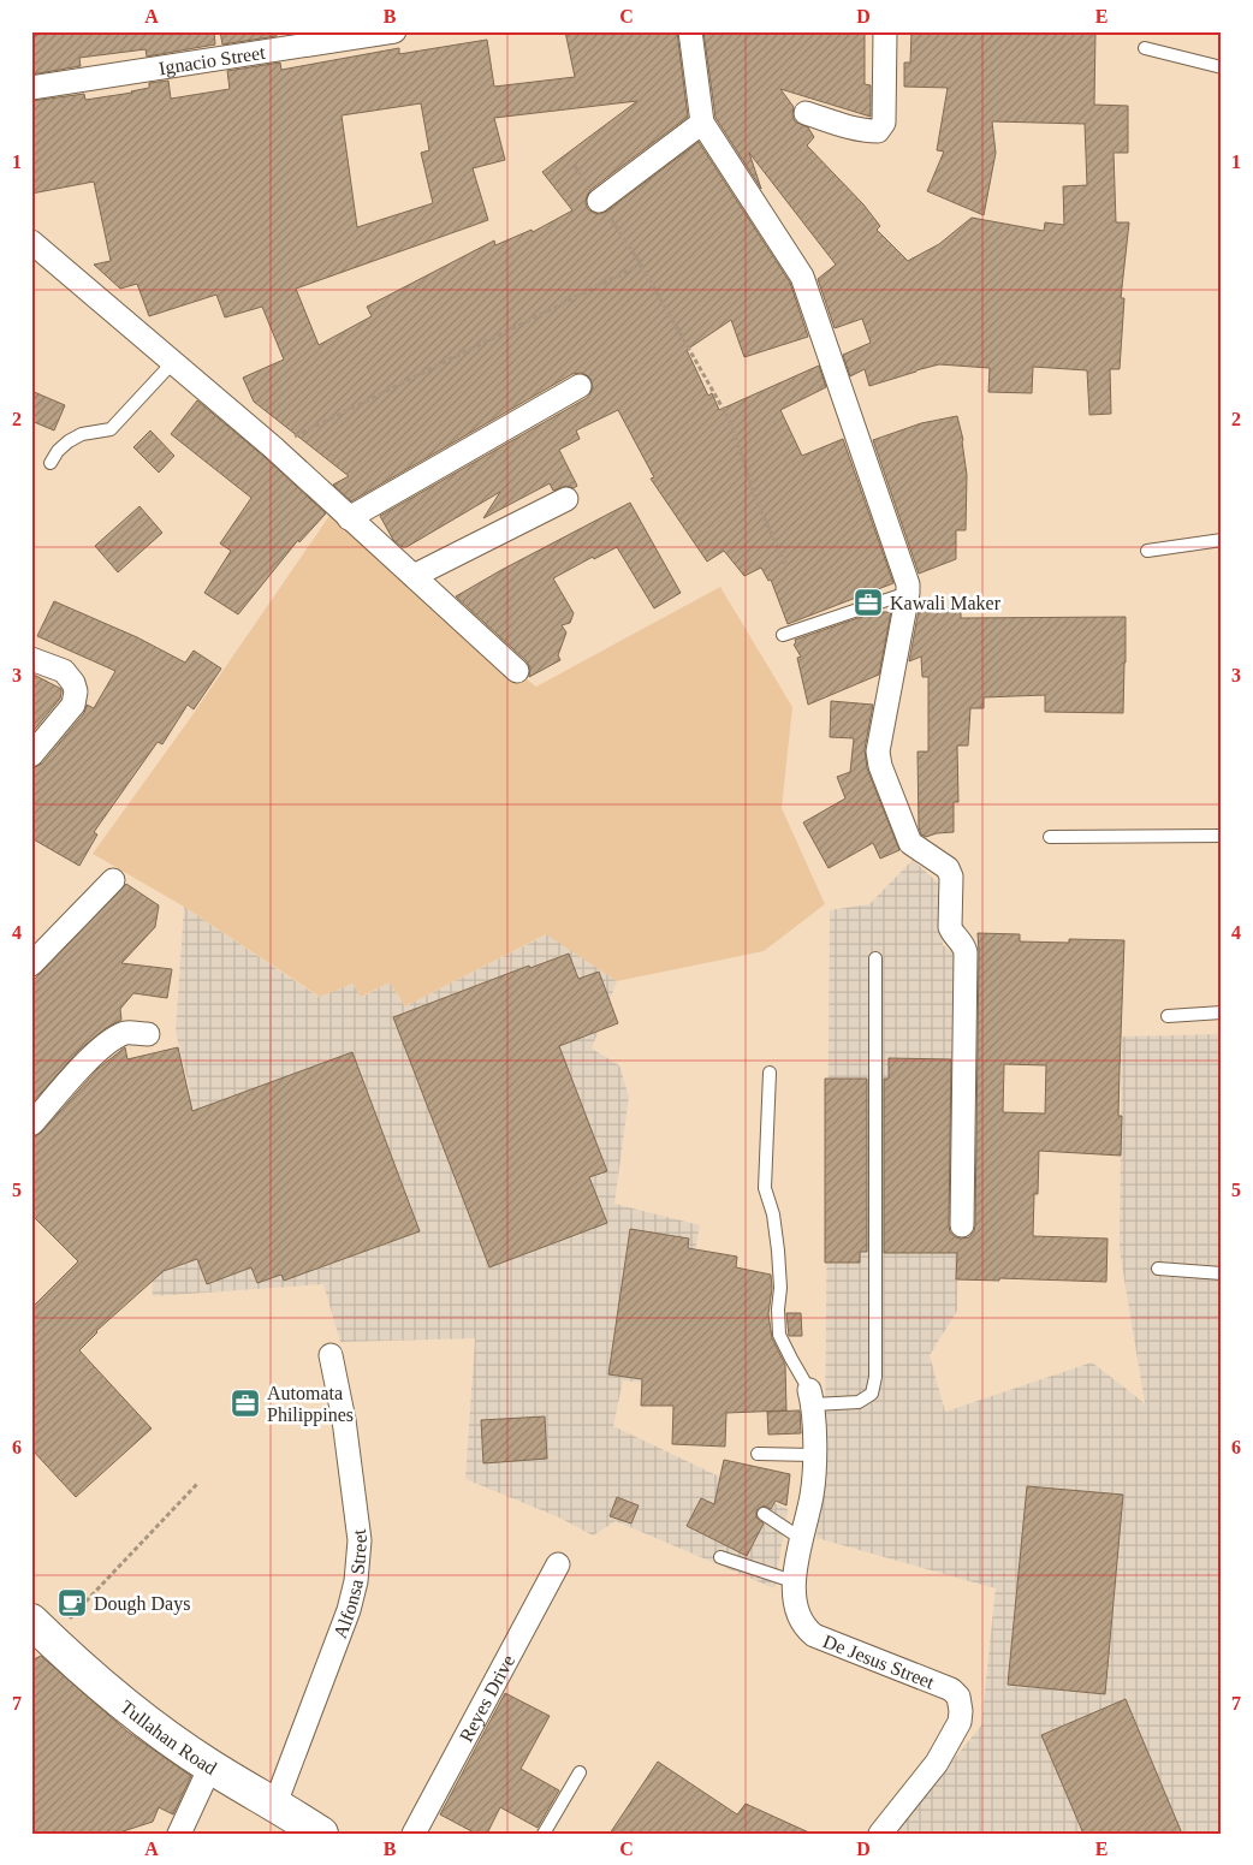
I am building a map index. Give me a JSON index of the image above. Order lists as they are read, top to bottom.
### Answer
{
  "streets": {
    "main road": ["Tullahan Road"],
    "street": [
      "Ignacio Street",
      "Alfonsa Street",
      "De Jesus Street",
      "Reyes Drive"
    ]
  },
  "crossings": [
    ["Alfonsa Street", "Tullahan Road"]
  ],
  "places": {
    "office": ["Kawali Maker", "Automata Philippines"],
    "cafe": ["Dough Days"]
  },
  "grid": {
    "columns": [
      "A",
      "B",
      "C",
      "D",
      "E"
    ],
    "rows": [
      "1",
      "2",
      "3",
      "4",
      "5",
      "6",
      "7"
    ]
  }
}
